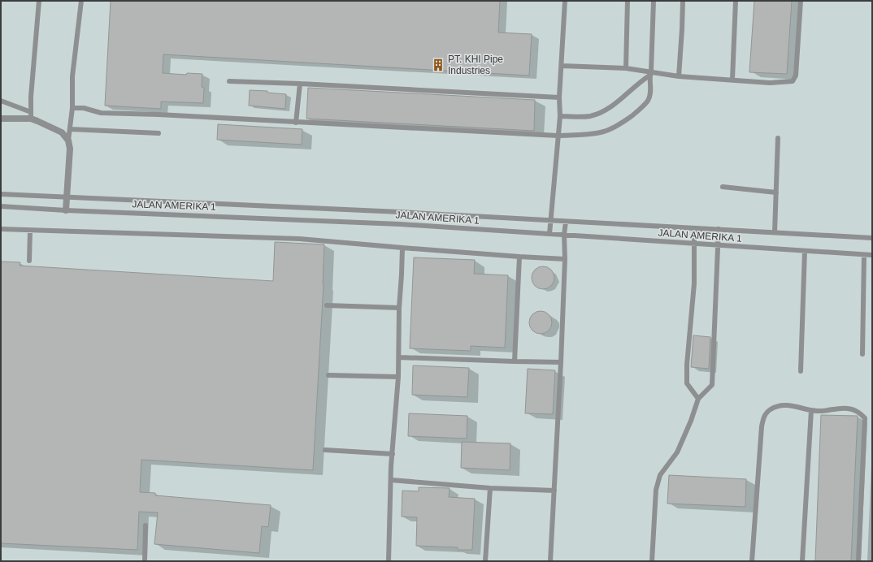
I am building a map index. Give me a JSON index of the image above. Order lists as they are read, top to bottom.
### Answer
{
  "streets": {
    "lane": ["JALAN AMERIKA 1"]
  },
  "places": {
    "building": ["PT. KHI Pipe Industries"]
  }
}
